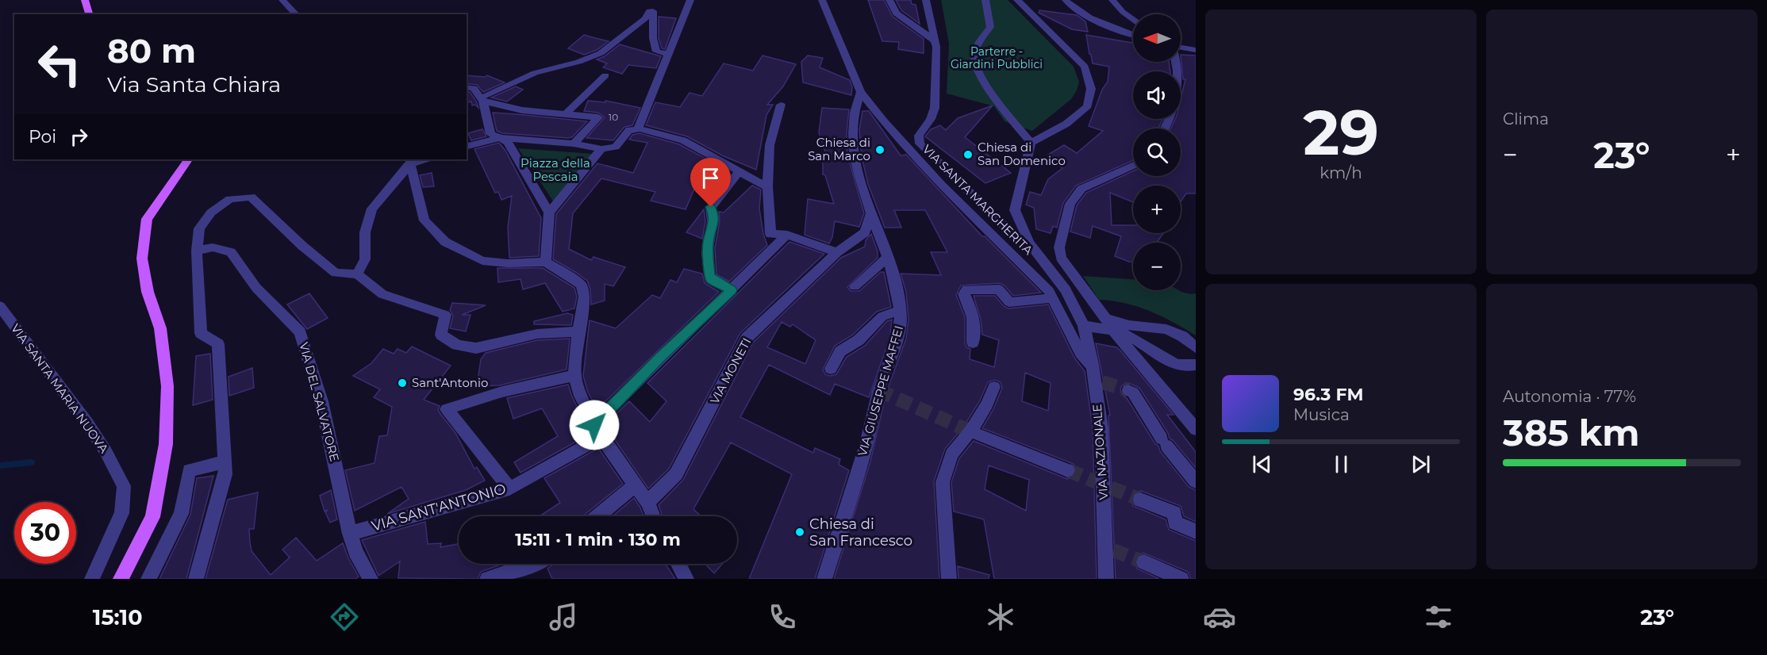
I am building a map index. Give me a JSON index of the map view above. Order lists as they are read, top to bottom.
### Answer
{
  "streets": {
    "street": [
      "VIA SANTA MARGHERITA",
      "VIA MONETI",
      "VIA SANTA MARIA NUOVA",
      "VIA GIUSEPPE MAFFEI",
      "VIA DEL SALVATORE",
      "VIA NAZIONALE",
      "VIA SANT'ANTONIO"
    ]
  },
  "crossings": [
    ["VIA SANTA MARGHERITA", "VIA GIUSEPPE MAFFEI"],
    ["VIA SANTA MARGHERITA", "VIA NAZIONALE"],
    ["VIA MONETI", "VIA GIUSEPPE MAFFEI"],
    ["VIA DEL SALVATORE", "VIA SANT'ANTONIO"]
  ],
  "parks": ["Parterre - Giardini Pubblici", "Piazza della Pescaia"],
  "places": [
    "Chiesa di San Marco",
    "Chiesa di San Domenico",
    "Sant'Antonio",
    "Chiesa di San Francesco"
  ],
  "house_numbers": ["10"],
  "north": "left",
  "page": {
    "tile": [
      ["29", "km/h"],
      "Clima",
      ["Autonomia · 77%", "385 km"]
    ],
    "map_buttons": ["+", "−"],
    "turn": ["80 m", "Via Santa Chiara"],
    "then": "Poi",
    "heat": ["−", "23°", "+"],
    "song": ["96.3 FM", "Musica"],
    "limit": "30",
    "trip": "15:11 · 1 min · 130 m",
    "tabs": ["15:10", "23°"]
  }
}
